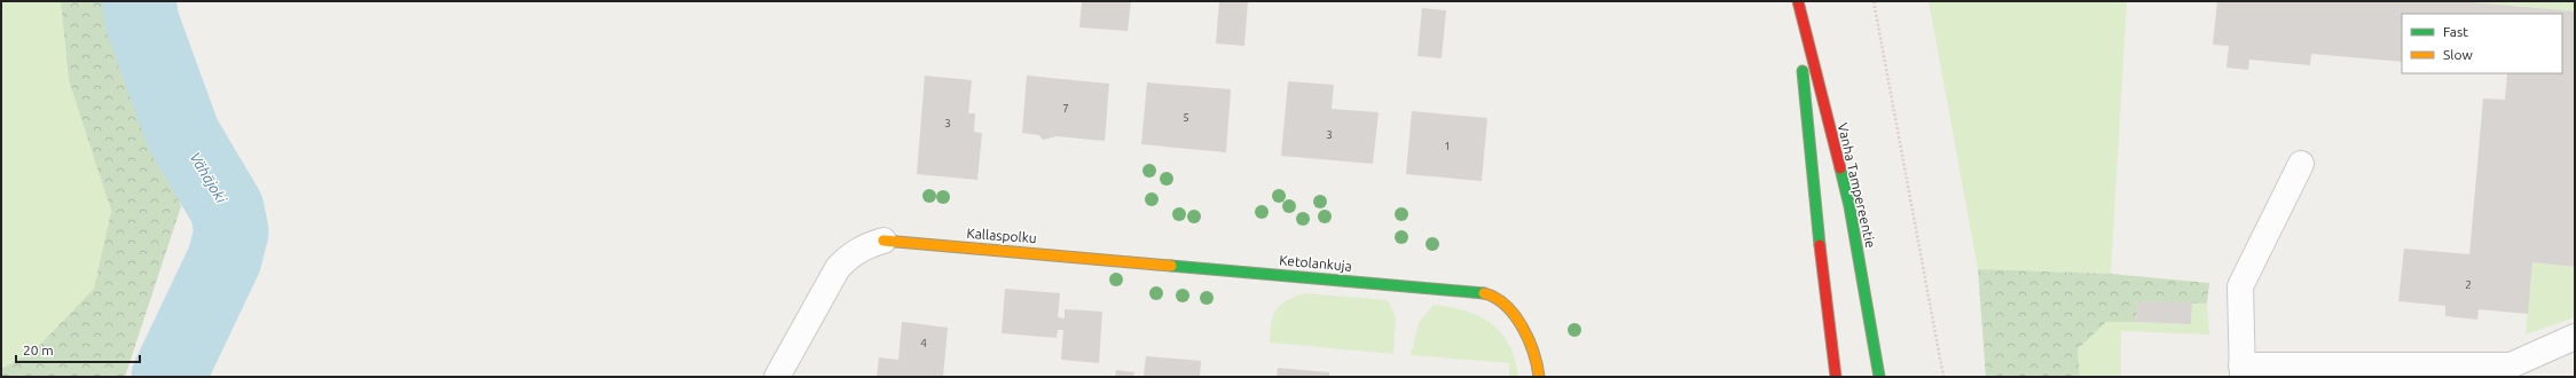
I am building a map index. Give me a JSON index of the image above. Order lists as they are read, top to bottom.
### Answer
{
  "streets": {
    "main road": ["Vanha Tampereentie", "Kallaspolku", "Ketolankuja"]
  },
  "crossings": [
    ["Kallaspolku", "Ketolankuja"]
  ],
  "water": ["Vähäjoki"],
  "house_numbers": [
    "7",
    "5",
    "3",
    "3",
    "1",
    "2",
    "4"
  ],
  "legend": ["Fast", "Slow"],
  "scale_bar": "20 m"
}
